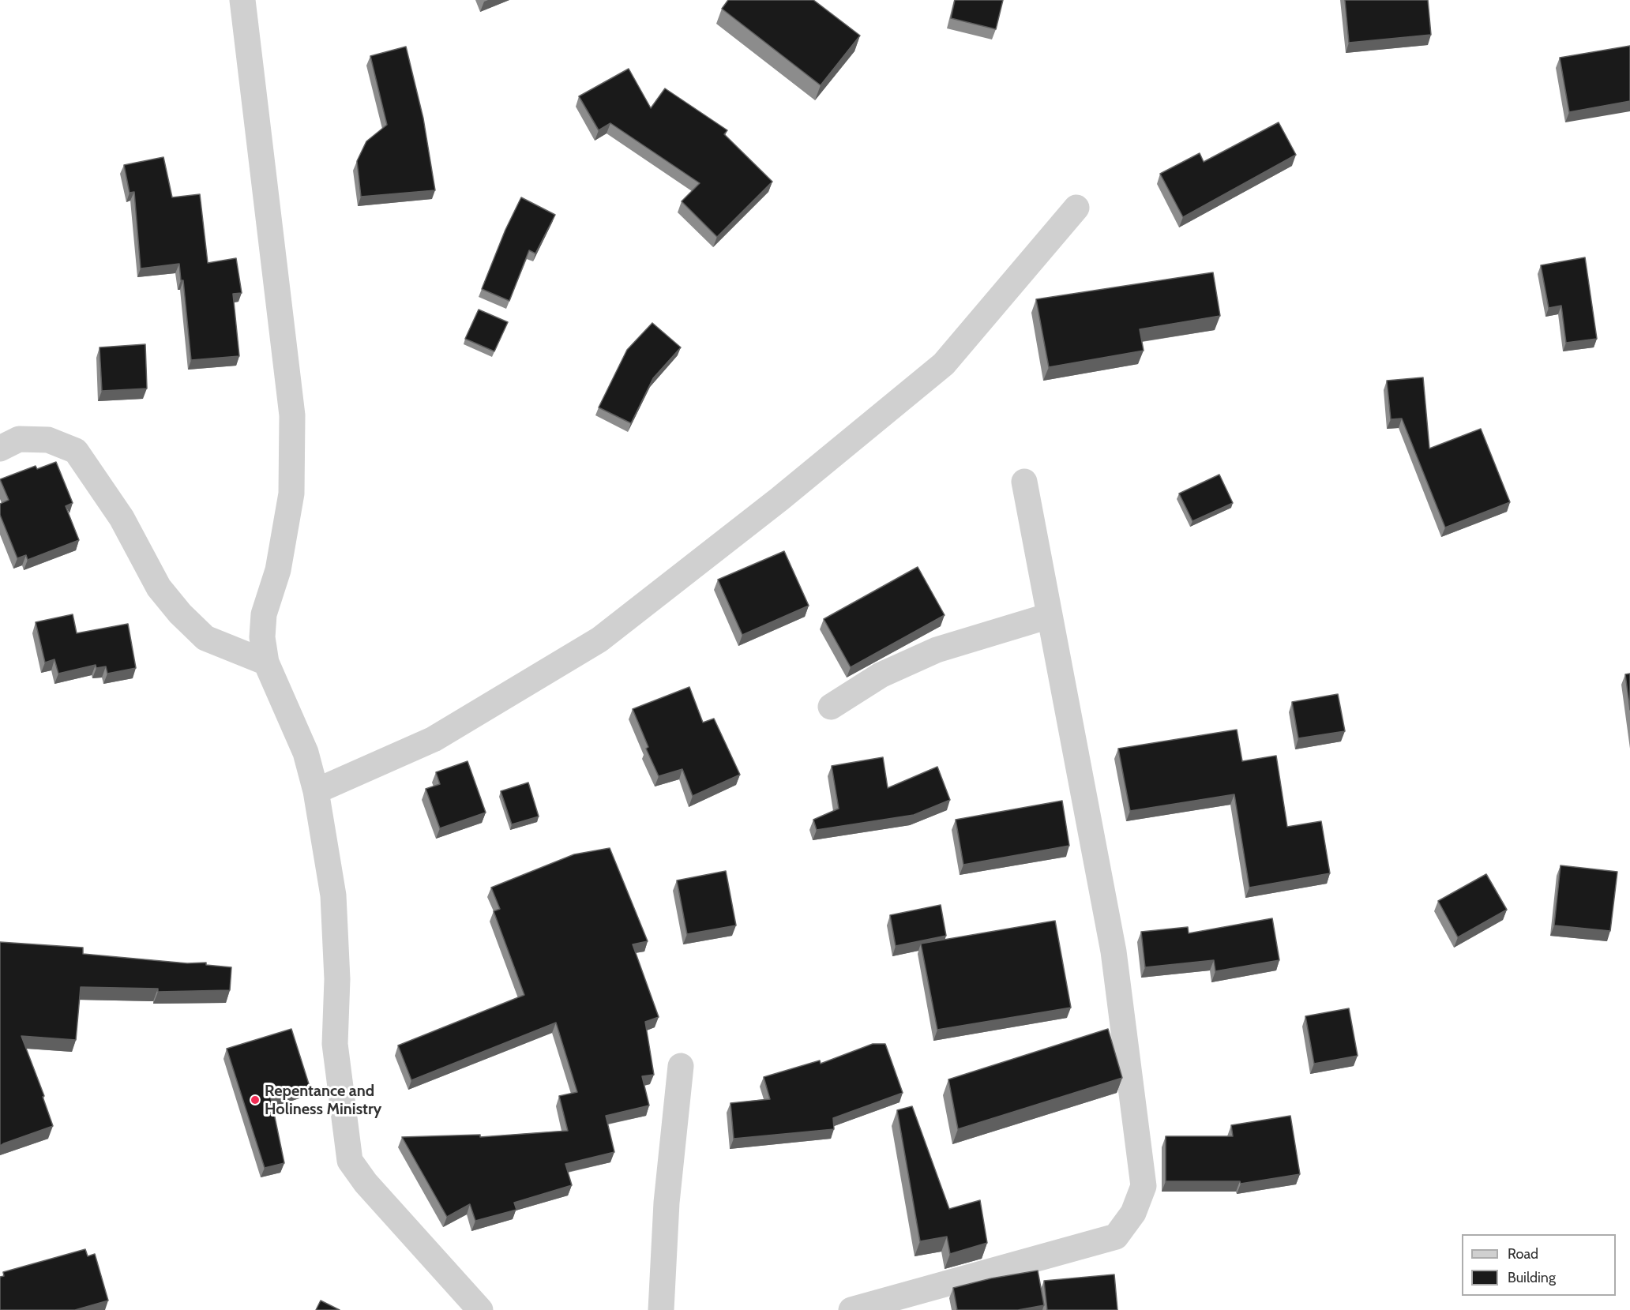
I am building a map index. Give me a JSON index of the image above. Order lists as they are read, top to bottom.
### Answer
{
  "places": ["Repentance and Holiness Ministry"],
  "legend": ["Road", "Building"]
}
